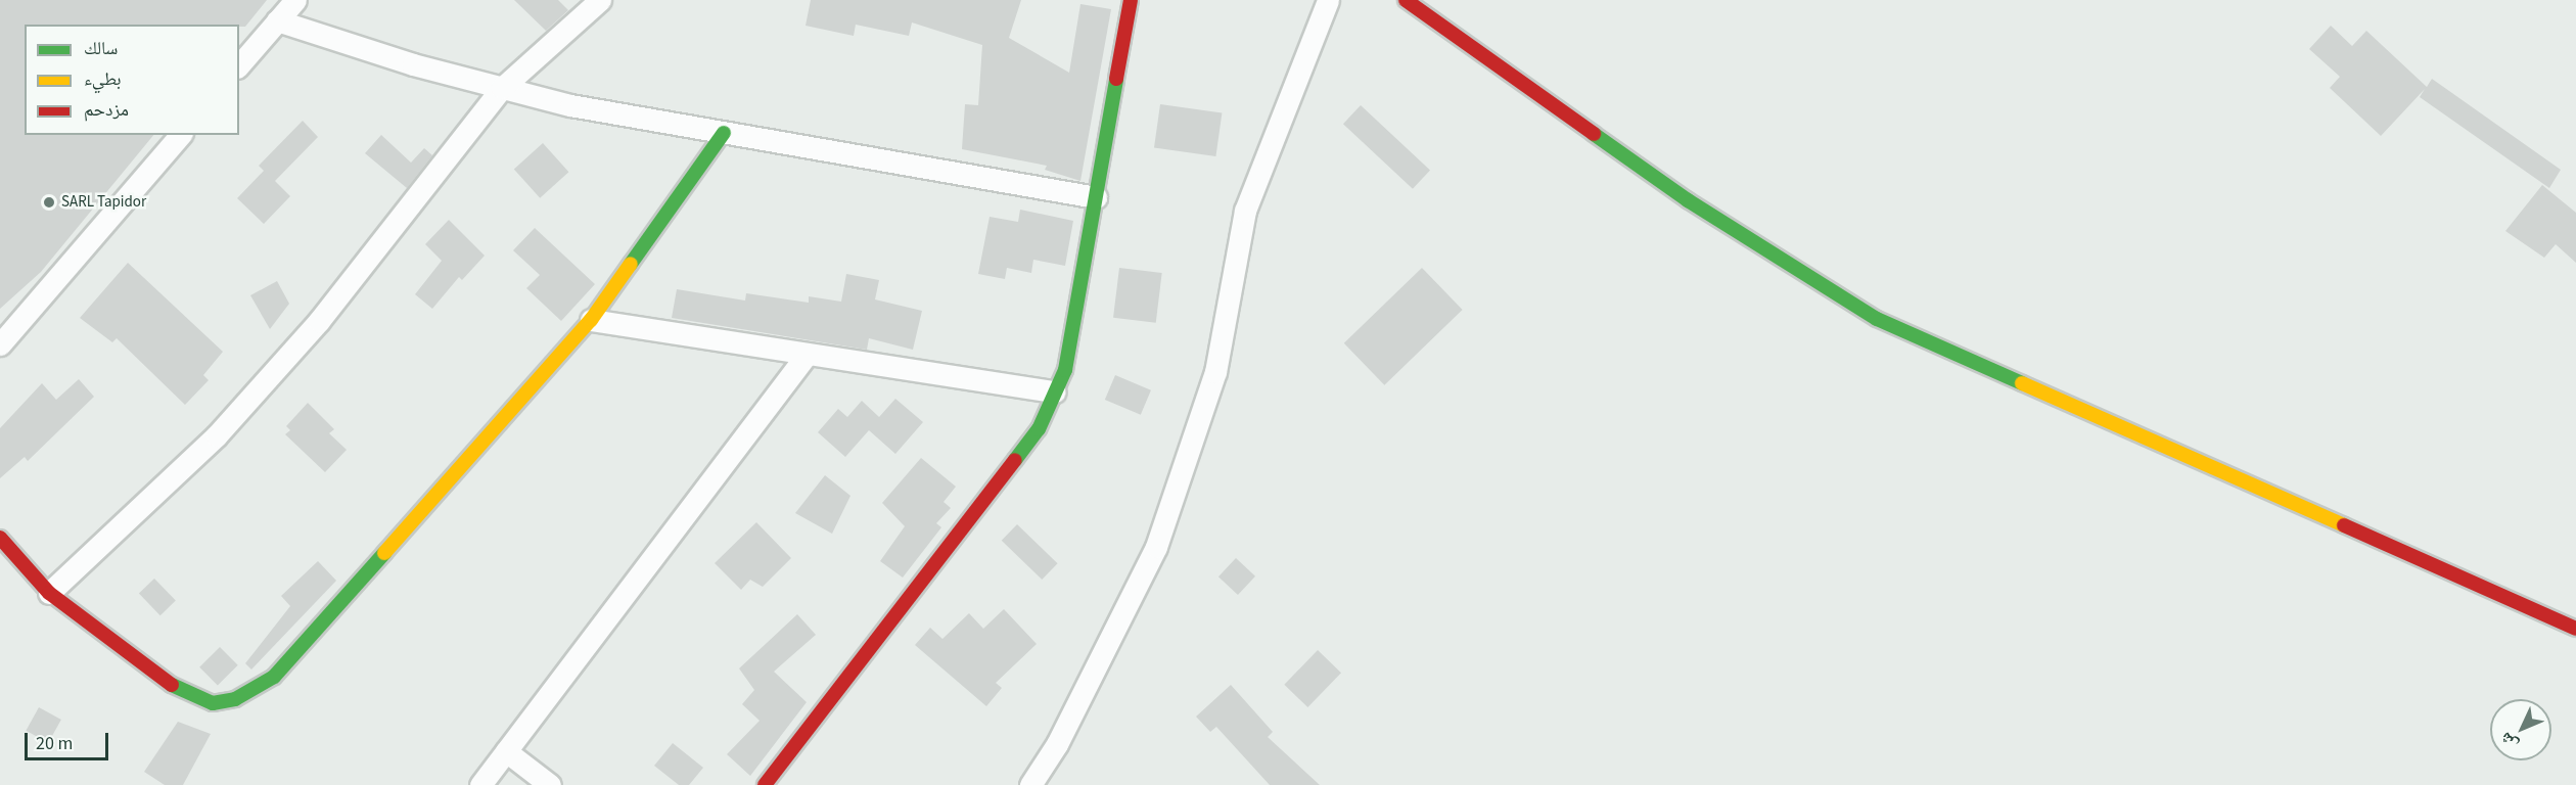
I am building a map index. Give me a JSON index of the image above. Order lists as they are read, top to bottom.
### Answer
{
  "places": ["SARL Tapidor"],
  "legend": ["سالك", "بطيء", "مزدحم"],
  "scale_bar": "20 m",
  "north": "bottom left"
}
